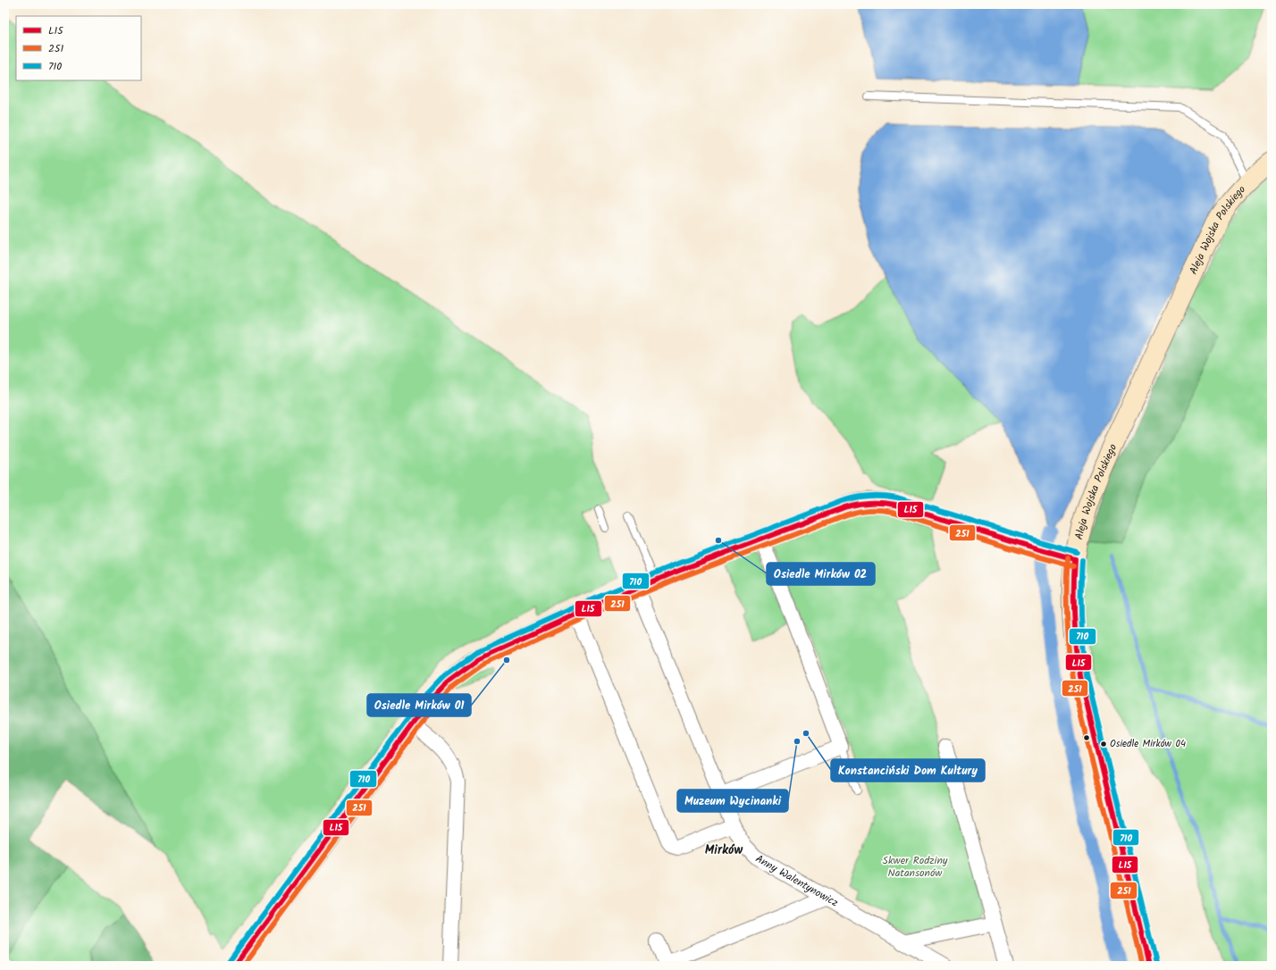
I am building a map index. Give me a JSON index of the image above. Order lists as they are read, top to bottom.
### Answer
{
  "streets": {
    "street": ["Aleja Wojska Polskiego", "Anny Walentynowicz"]
  },
  "districts": ["Mirków"],
  "parks": ["Skwer Rodziny Natansonów"],
  "places": [
    "Osiedle Mirków 02",
    "Osiedle Mirków 01",
    "Konstanciński Dom Kultury",
    "Muzeum Wycinanki",
    "Osiedle Mirków 04"
  ],
  "lines": ["transit line 710", "transit line L15", "transit line 251"],
  "legend": ["L15", "251", "710"]
}
